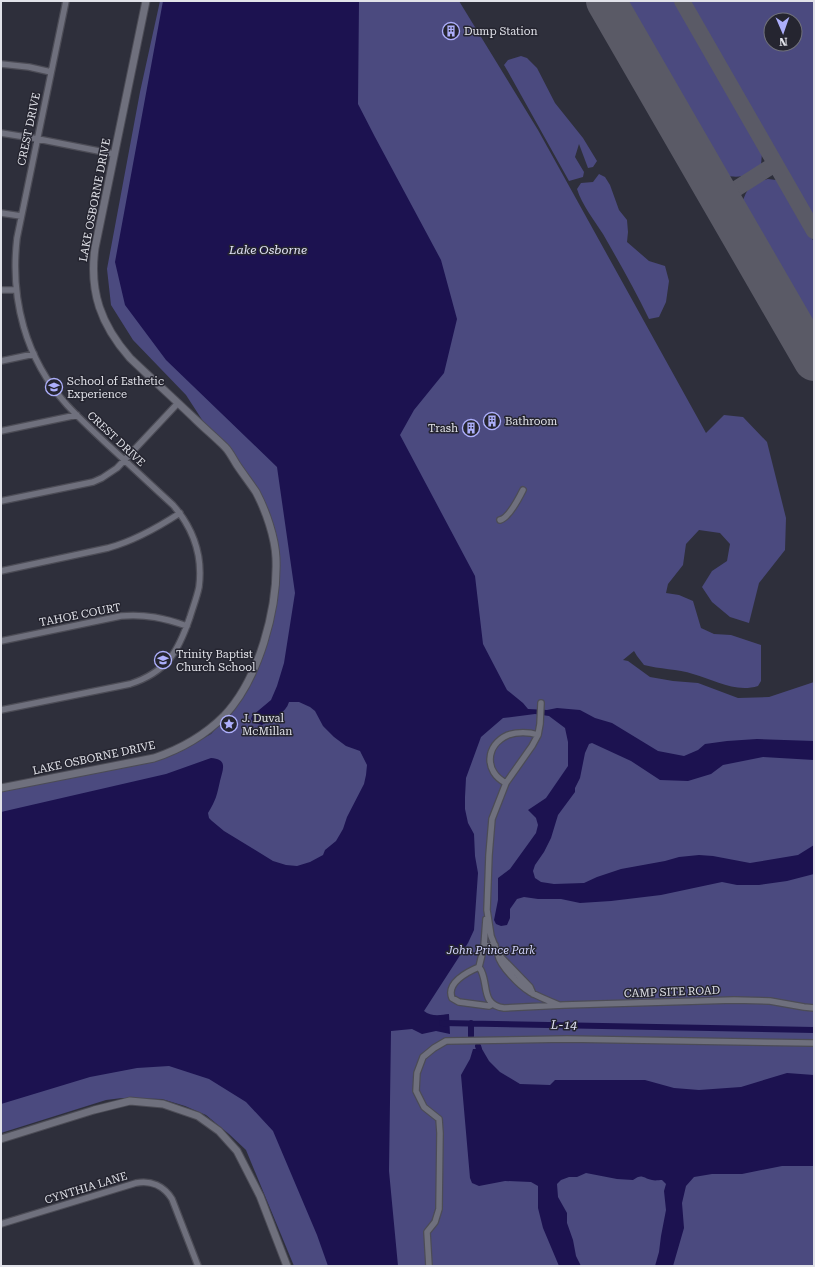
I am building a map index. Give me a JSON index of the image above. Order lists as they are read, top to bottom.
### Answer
{
  "streets": {
    "street": [
      "CREST DRIVE",
      "LAKE OSBORNE DRIVE",
      "TAHOE COURT",
      "CAMP SITE ROAD",
      "CYNTHIA LANE"
    ]
  },
  "crossings": [
    ["CREST DRIVE", "TAHOE COURT"]
  ],
  "water": ["Lake Osborne", "L-14"],
  "parks": ["John Prince Park"],
  "places": {
    "building": ["Dump Station", "Bathroom", "Trash"],
    "school or university": ["School of Esthetic Experience", "Trinity Baptist Church School"],
    "place": ["J. Duval McMillan"]
  },
  "north": "bottom"
}
